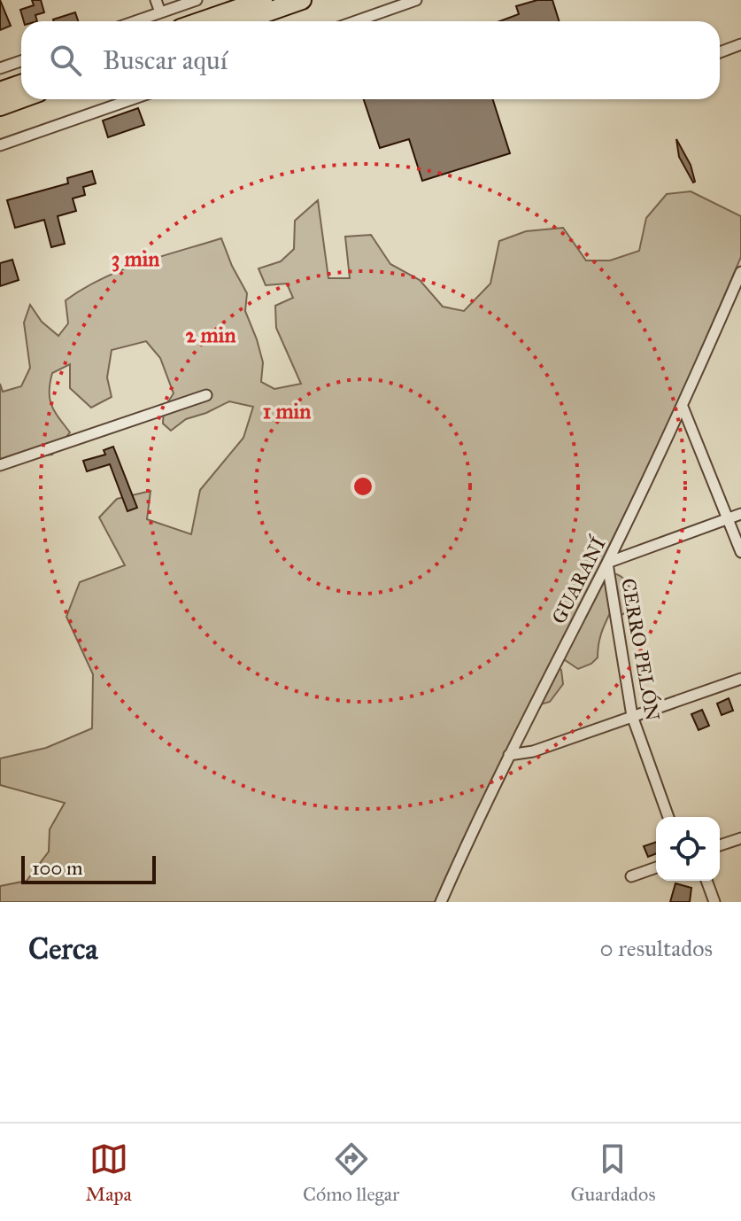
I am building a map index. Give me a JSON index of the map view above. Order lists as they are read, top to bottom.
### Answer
{
  "streets": {
    "street": ["GUARANÍ", "CERRO PELÓN"]
  },
  "crossings": [
    ["GUARANÍ", "CERRO PELÓN"]
  ],
  "scale_bar": "100 m",
  "page": {
    "search": "Buscar aquí",
    "scale": "100 m",
    "heading": ["Cerca", "0 resultados"],
    "nav": ["Mapa", "Cómo llegar", "Guardados"]
  },
  "rings": ["3 min", "2 min", "1 min"]
}
